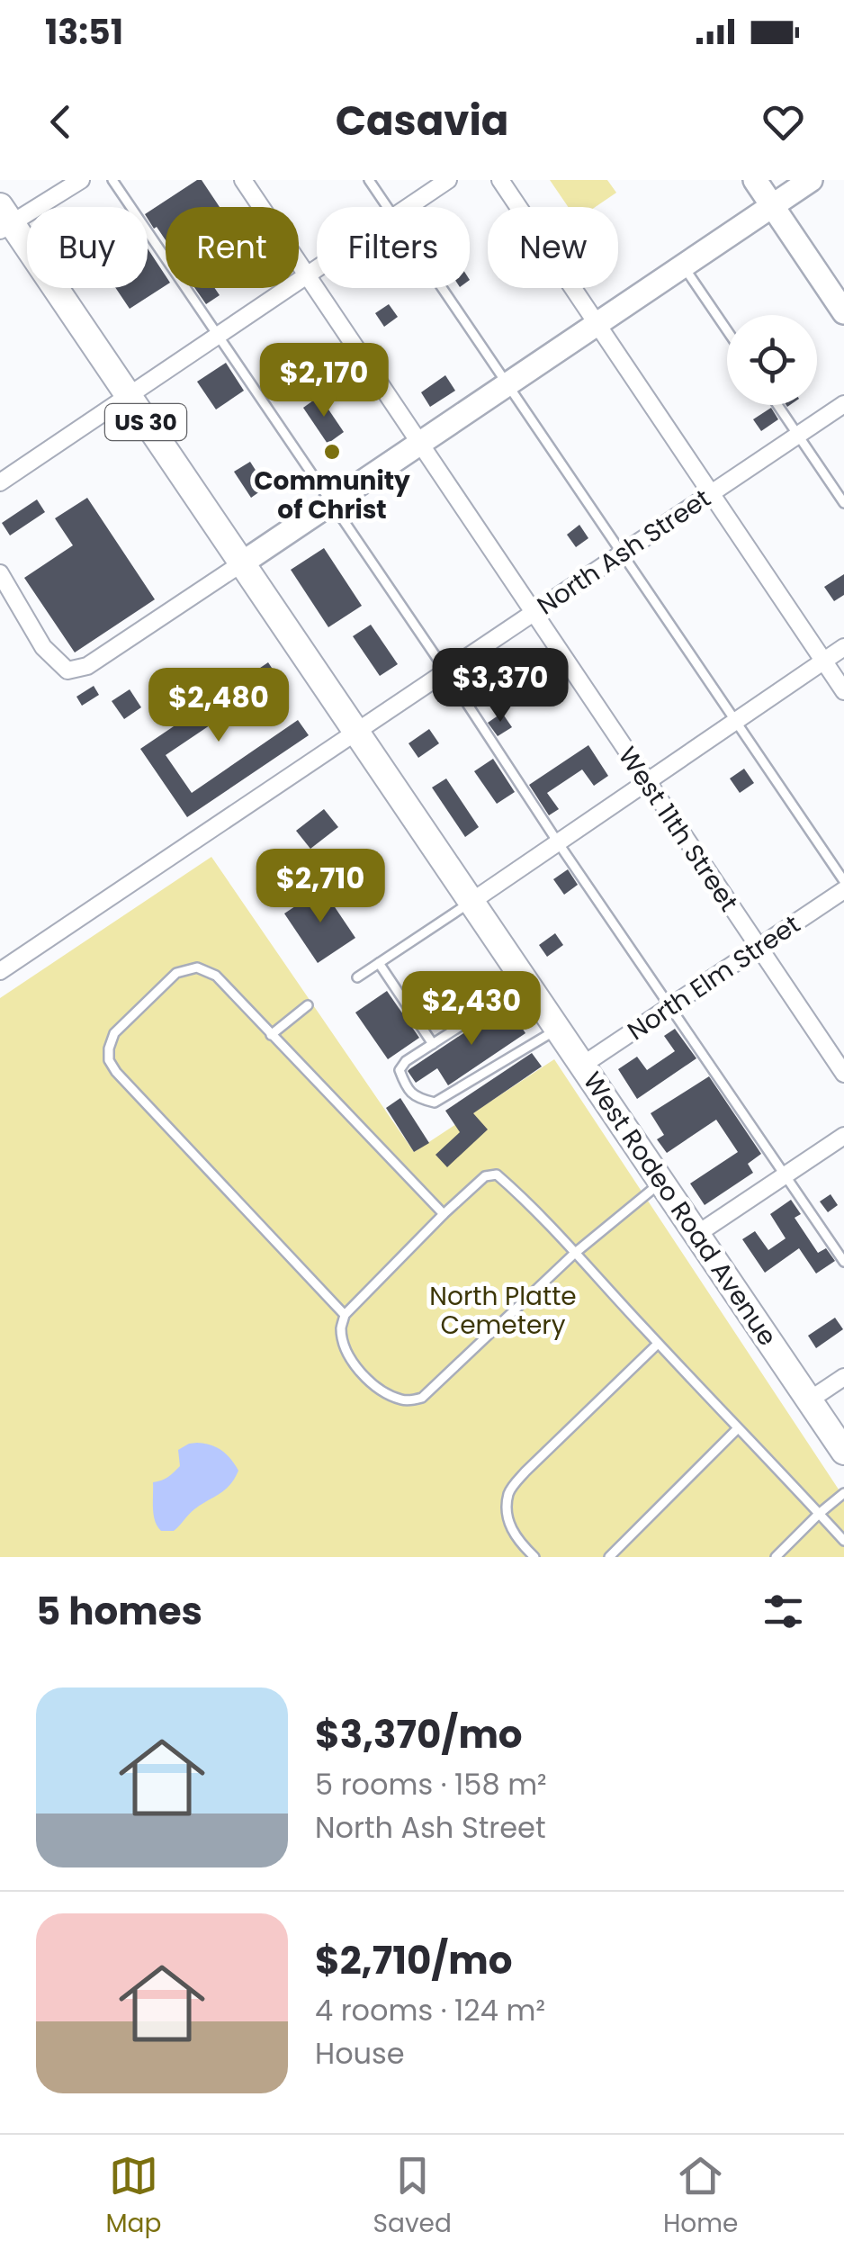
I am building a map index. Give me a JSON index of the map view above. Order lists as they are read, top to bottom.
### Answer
{
  "streets": {
    "main road": ["US 30", "West Rodeo Road Avenue"],
    "street": ["North Ash Street", "West 11th Street", "North Elm Street"]
  },
  "crossings": [
    ["North Ash Street", "West 11th Street"],
    ["North Ash Street", "West Rodeo Road Avenue"],
    ["West 11th Street", "North Elm Street"],
    ["North Elm Street", "West Rodeo Road Avenue"]
  ],
  "parks": ["North Platte Cemetery"],
  "places": ["Community of Christ"],
  "page": {
    "status": "13:51",
    "header": "Casavia",
    "chip": [
      "Buy",
      "Rent",
      "Filters",
      "New"
    ],
    "price": [
      "$2,170",
      "$3,370",
      "$2,480",
      "$2,710",
      "$2,430"
    ],
    "heading": "5 homes",
    "list": [
      {
        "name": "$3,370/mo",
        "note": "5 rooms · 158 m² · North Ash Street"
      },
      {
        "name": "$2,710/mo",
        "note": "4 rooms · 124 m² · House"
      }
    ],
    "tabs": ["Map", "Saved", "Home"]
  }
}
